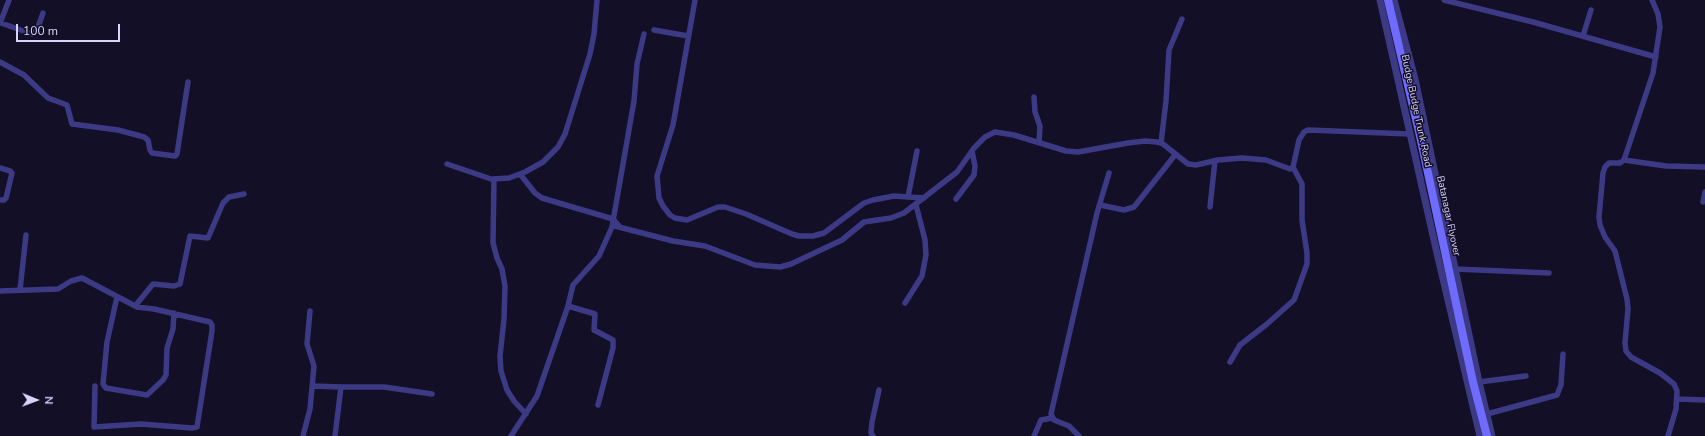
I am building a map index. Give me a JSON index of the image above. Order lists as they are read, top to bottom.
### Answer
{
  "streets": {
    "main road": ["Batanagar Flyover"],
    "street": ["Budge Budge Trunk Road"]
  },
  "scale_bar": "100 m",
  "north": "right"
}
